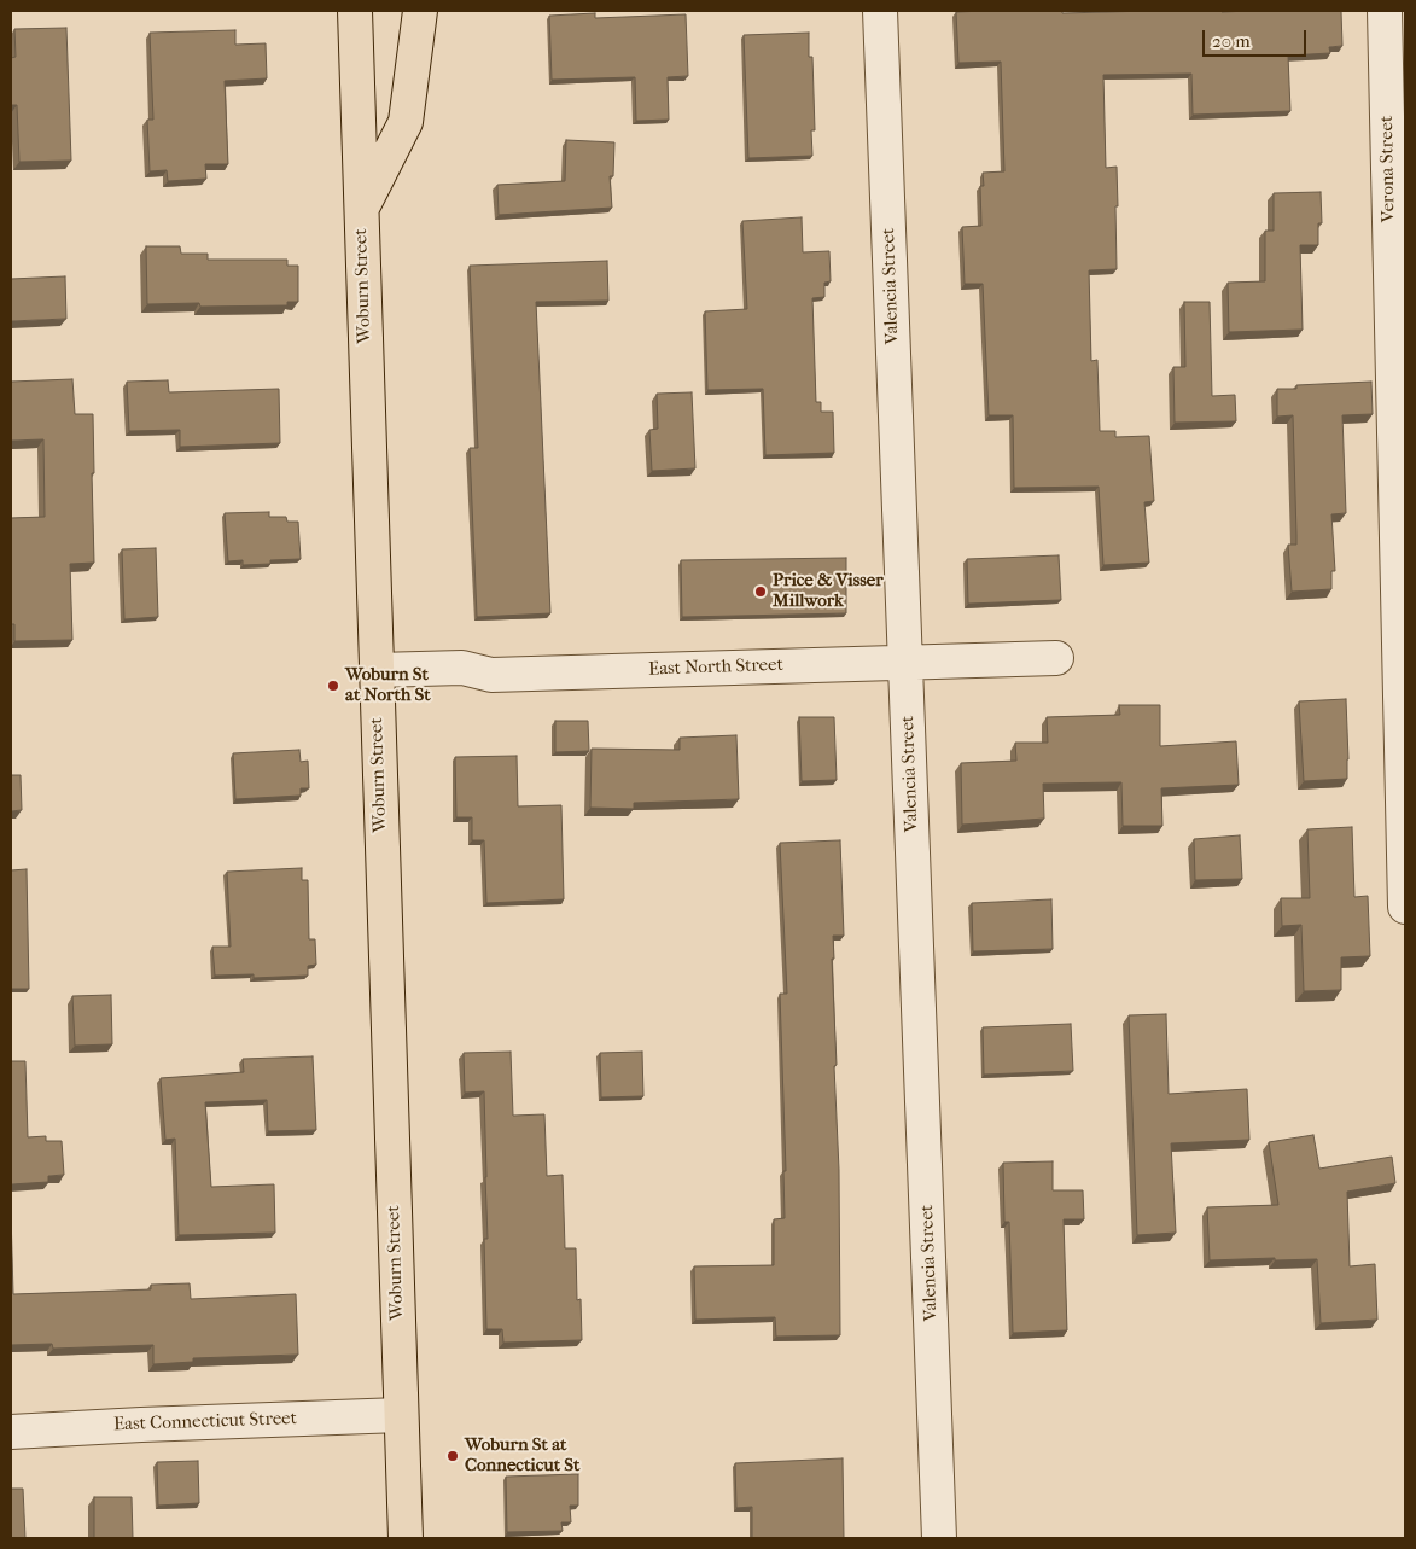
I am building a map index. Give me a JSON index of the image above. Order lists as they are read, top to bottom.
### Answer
{
  "streets": {
    "main road": ["Woburn Street"],
    "street": [
      "Verona Street",
      "Valencia Street",
      "East North Street",
      "East Connecticut Street"
    ]
  },
  "crossings": [
    ["Woburn Street", "East North Street"],
    ["Woburn Street", "East Connecticut Street"],
    ["Valencia Street", "East North Street"]
  ],
  "places": ["Price & Visser Millwork", "Woburn St at North St", "Woburn St at Connecticut St"],
  "scale_bar": "20 m"
}
